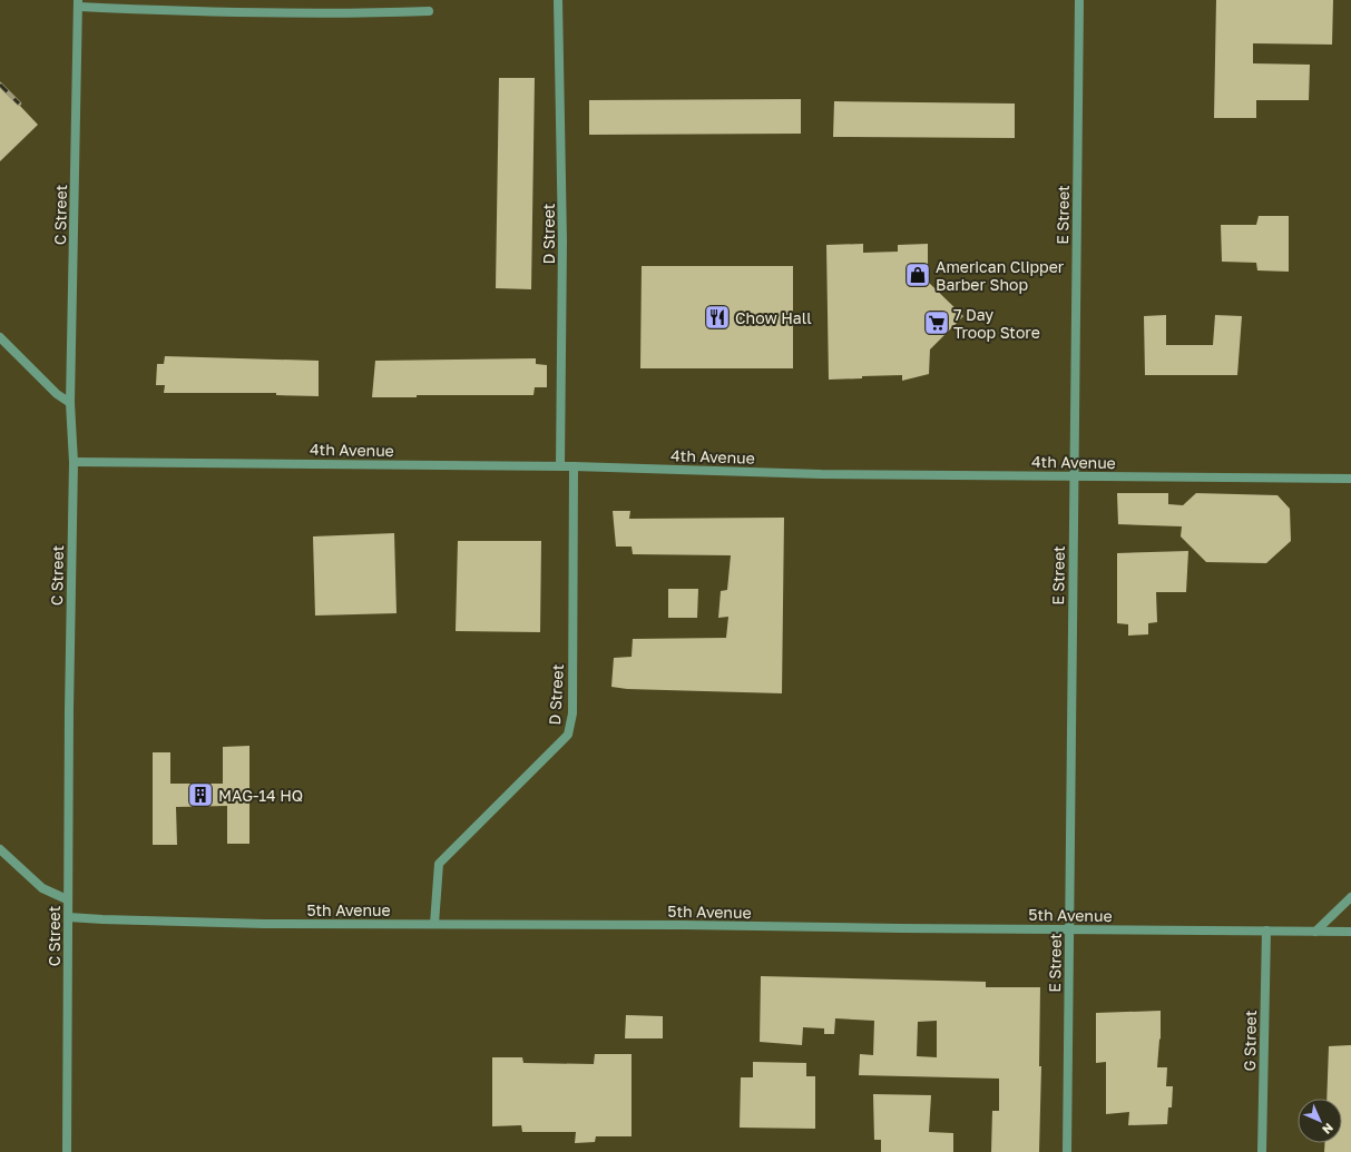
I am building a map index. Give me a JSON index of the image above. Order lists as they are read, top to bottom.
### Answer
{
  "streets": {
    "street": [
      "C Street",
      "E Street",
      "D Street",
      "4th Avenue",
      "5th Avenue",
      "G Street"
    ]
  },
  "crossings": [
    ["C Street", "4th Avenue"],
    ["C Street", "5th Avenue"],
    ["E Street", "4th Avenue"],
    ["E Street", "5th Avenue"],
    ["D Street", "4th Avenue"],
    ["D Street", "5th Avenue"],
    ["5th Avenue", "G Street"]
  ],
  "places": {
    "shop": ["American Clipper Barber Shop"],
    "restaurant": ["Chow Hall"],
    "supermarket": ["7 Day Troop Store"],
    "building": ["MAG-14 HQ"]
  },
  "north": "bottom right"
}
